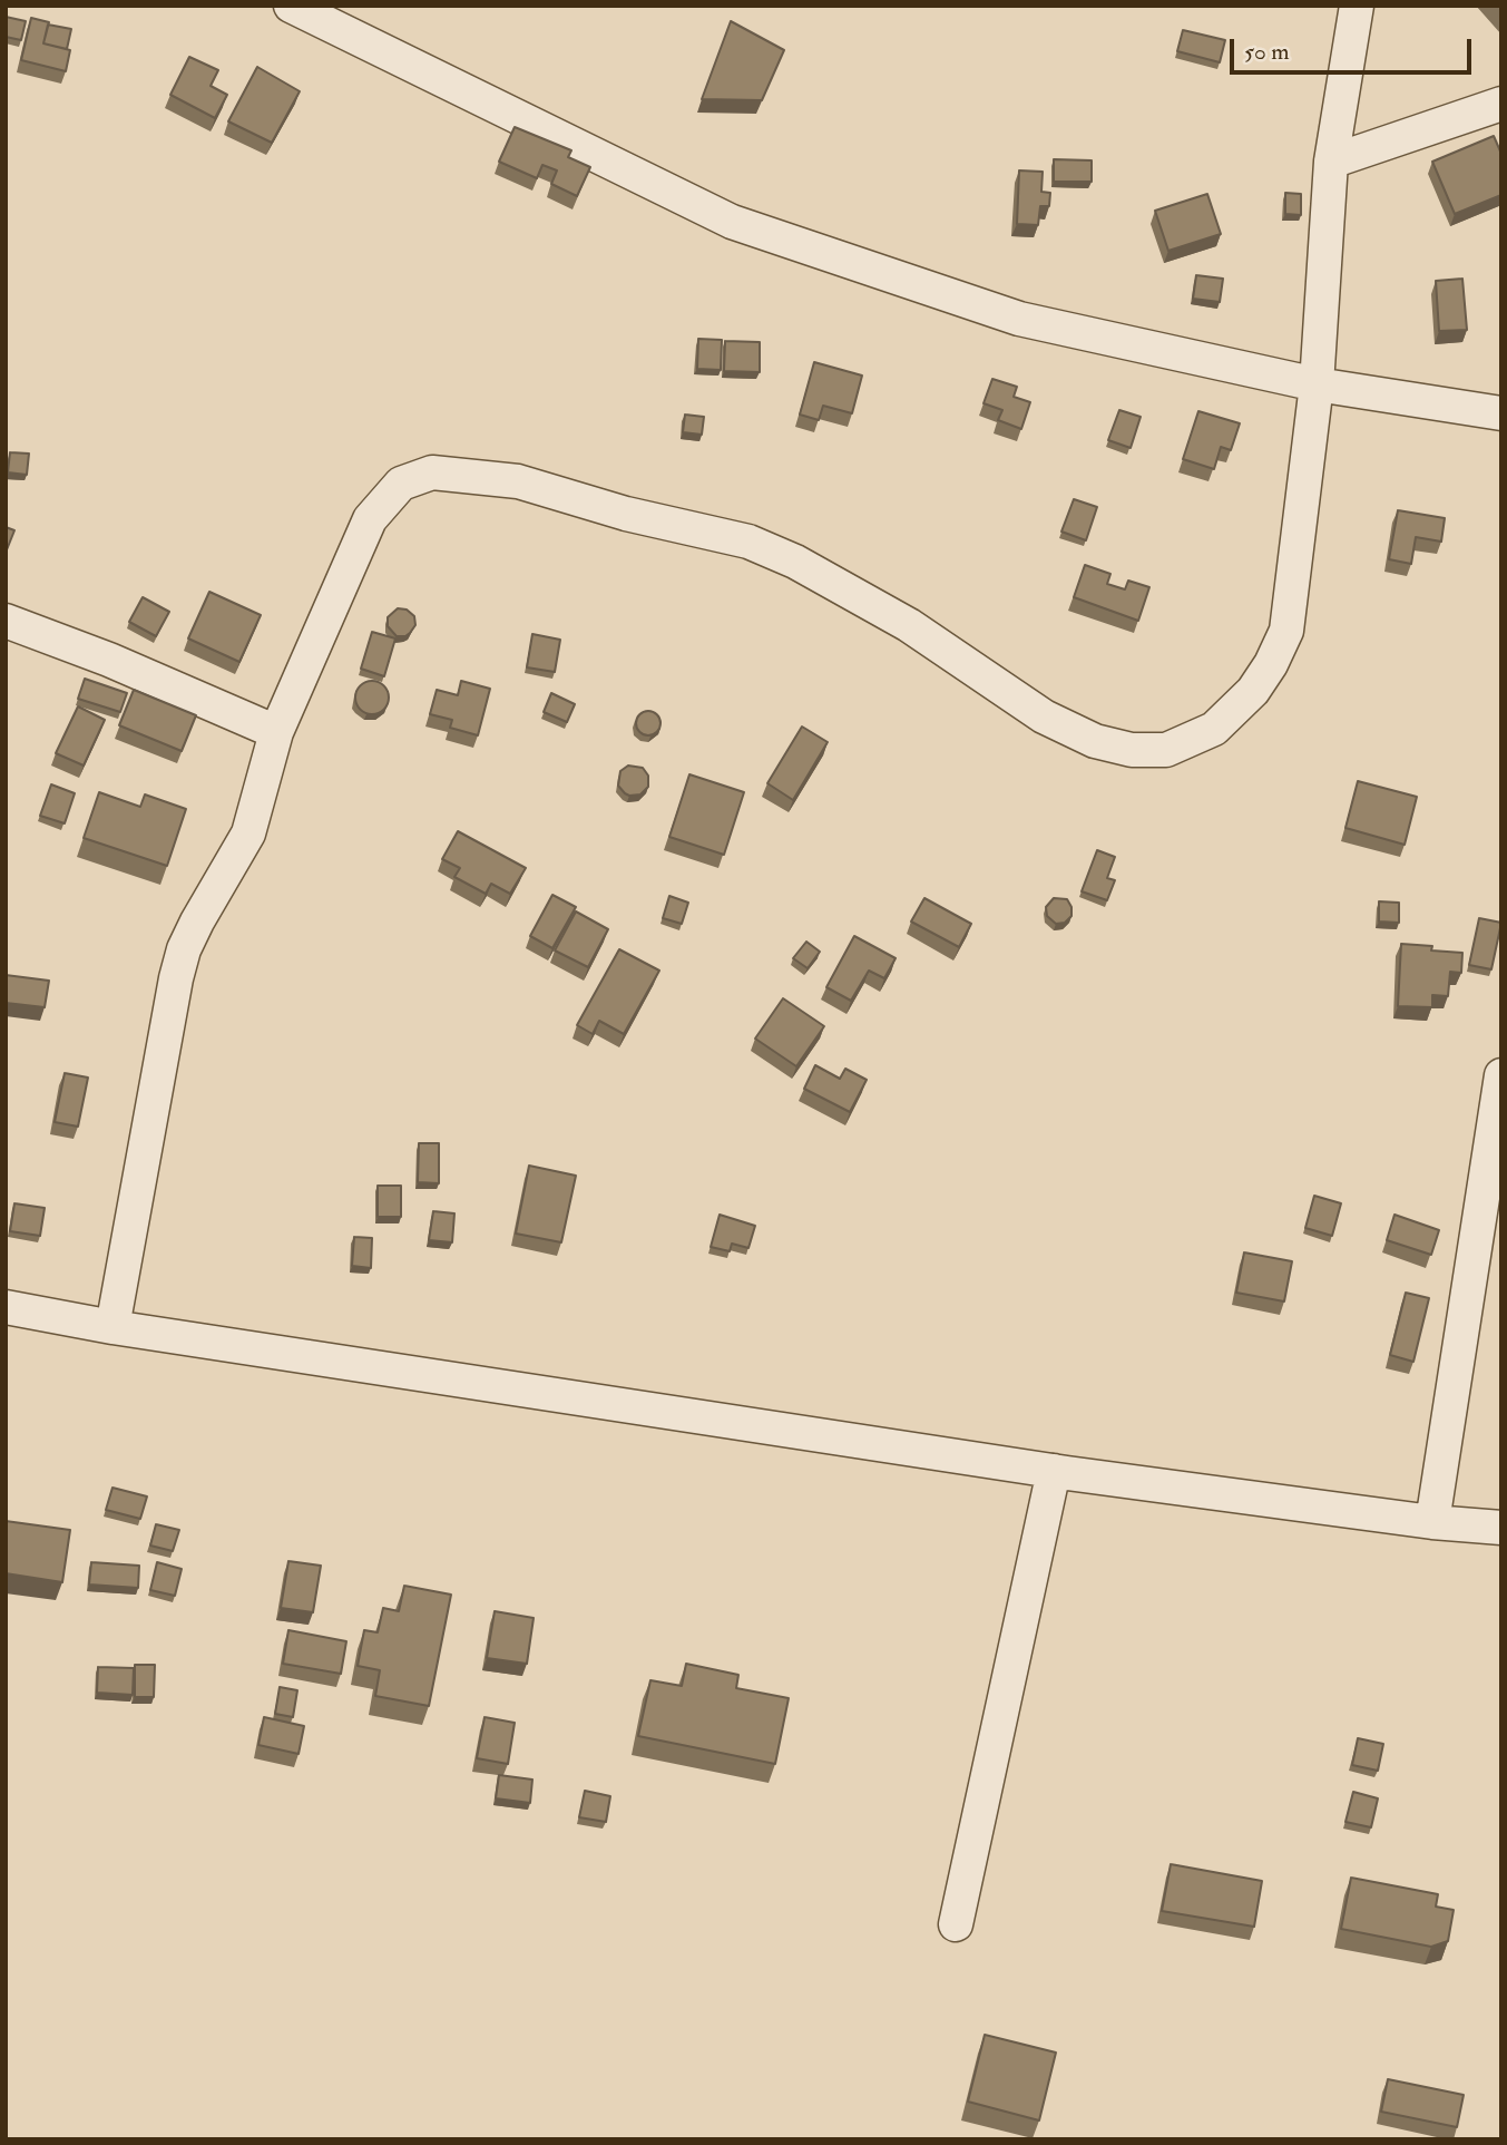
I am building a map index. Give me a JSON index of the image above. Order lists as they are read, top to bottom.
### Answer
{
  "scale_bar": "50 m"
}
